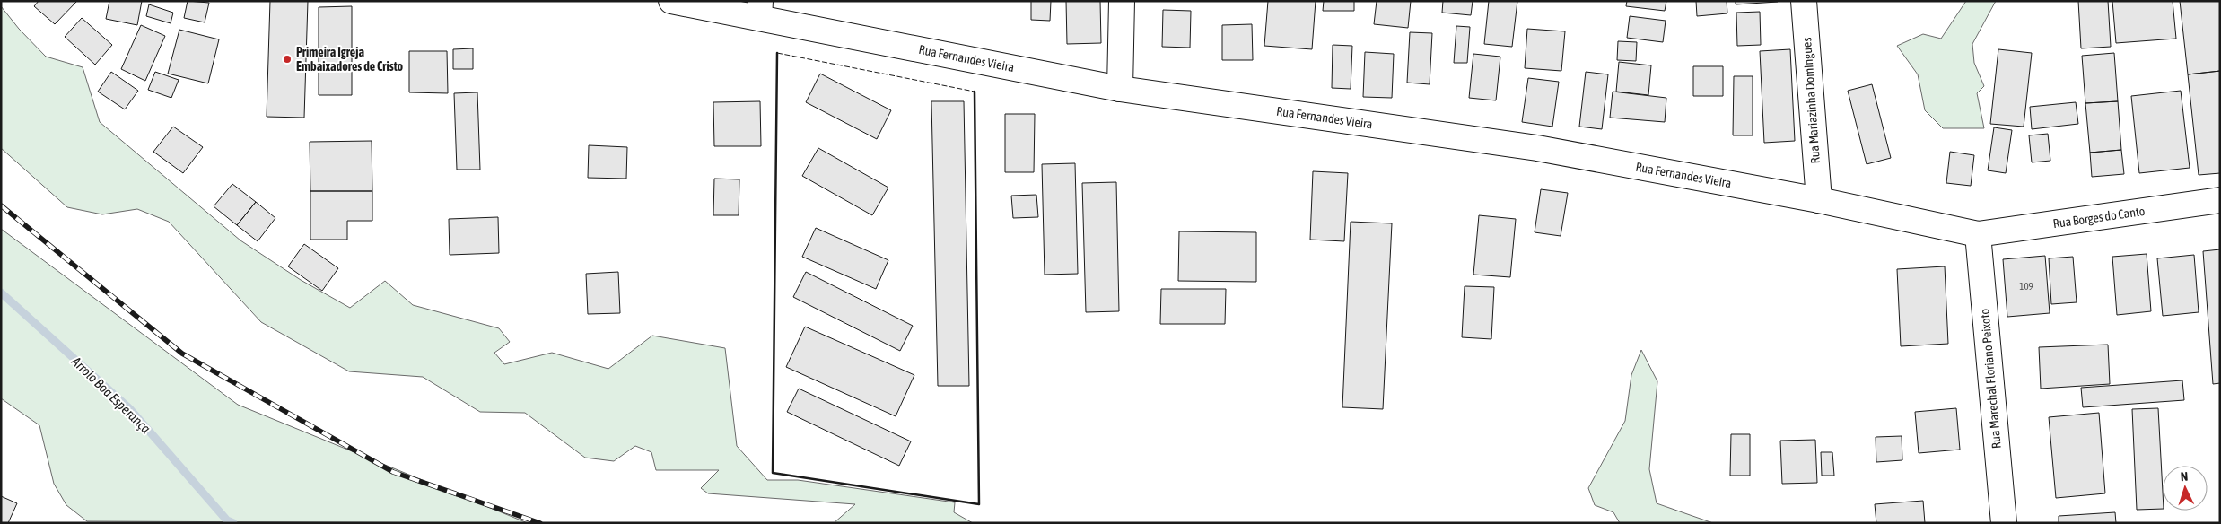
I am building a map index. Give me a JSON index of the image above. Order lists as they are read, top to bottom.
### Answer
{
  "streets": {
    "street": [
      "Rua Fernandes Vieira",
      "Rua Mariazinha Domingues",
      "Rua Borges do Canto",
      "Rua Marechal Floriano Peixoto"
    ]
  },
  "crossings": [
    ["Rua Fernandes Vieira", "Rua Mariazinha Domingues"],
    ["Rua Fernandes Vieira", "Rua Borges do Canto"],
    ["Rua Fernandes Vieira", "Rua Marechal Floriano Peixoto"],
    ["Rua Borges do Canto", "Rua Marechal Floriano Peixoto"]
  ],
  "water": ["Arroio Boa Esperança"],
  "places": ["Primeira Igreja Embaixadores de Cristo"],
  "house_numbers": ["109"],
  "north": "top"
}
